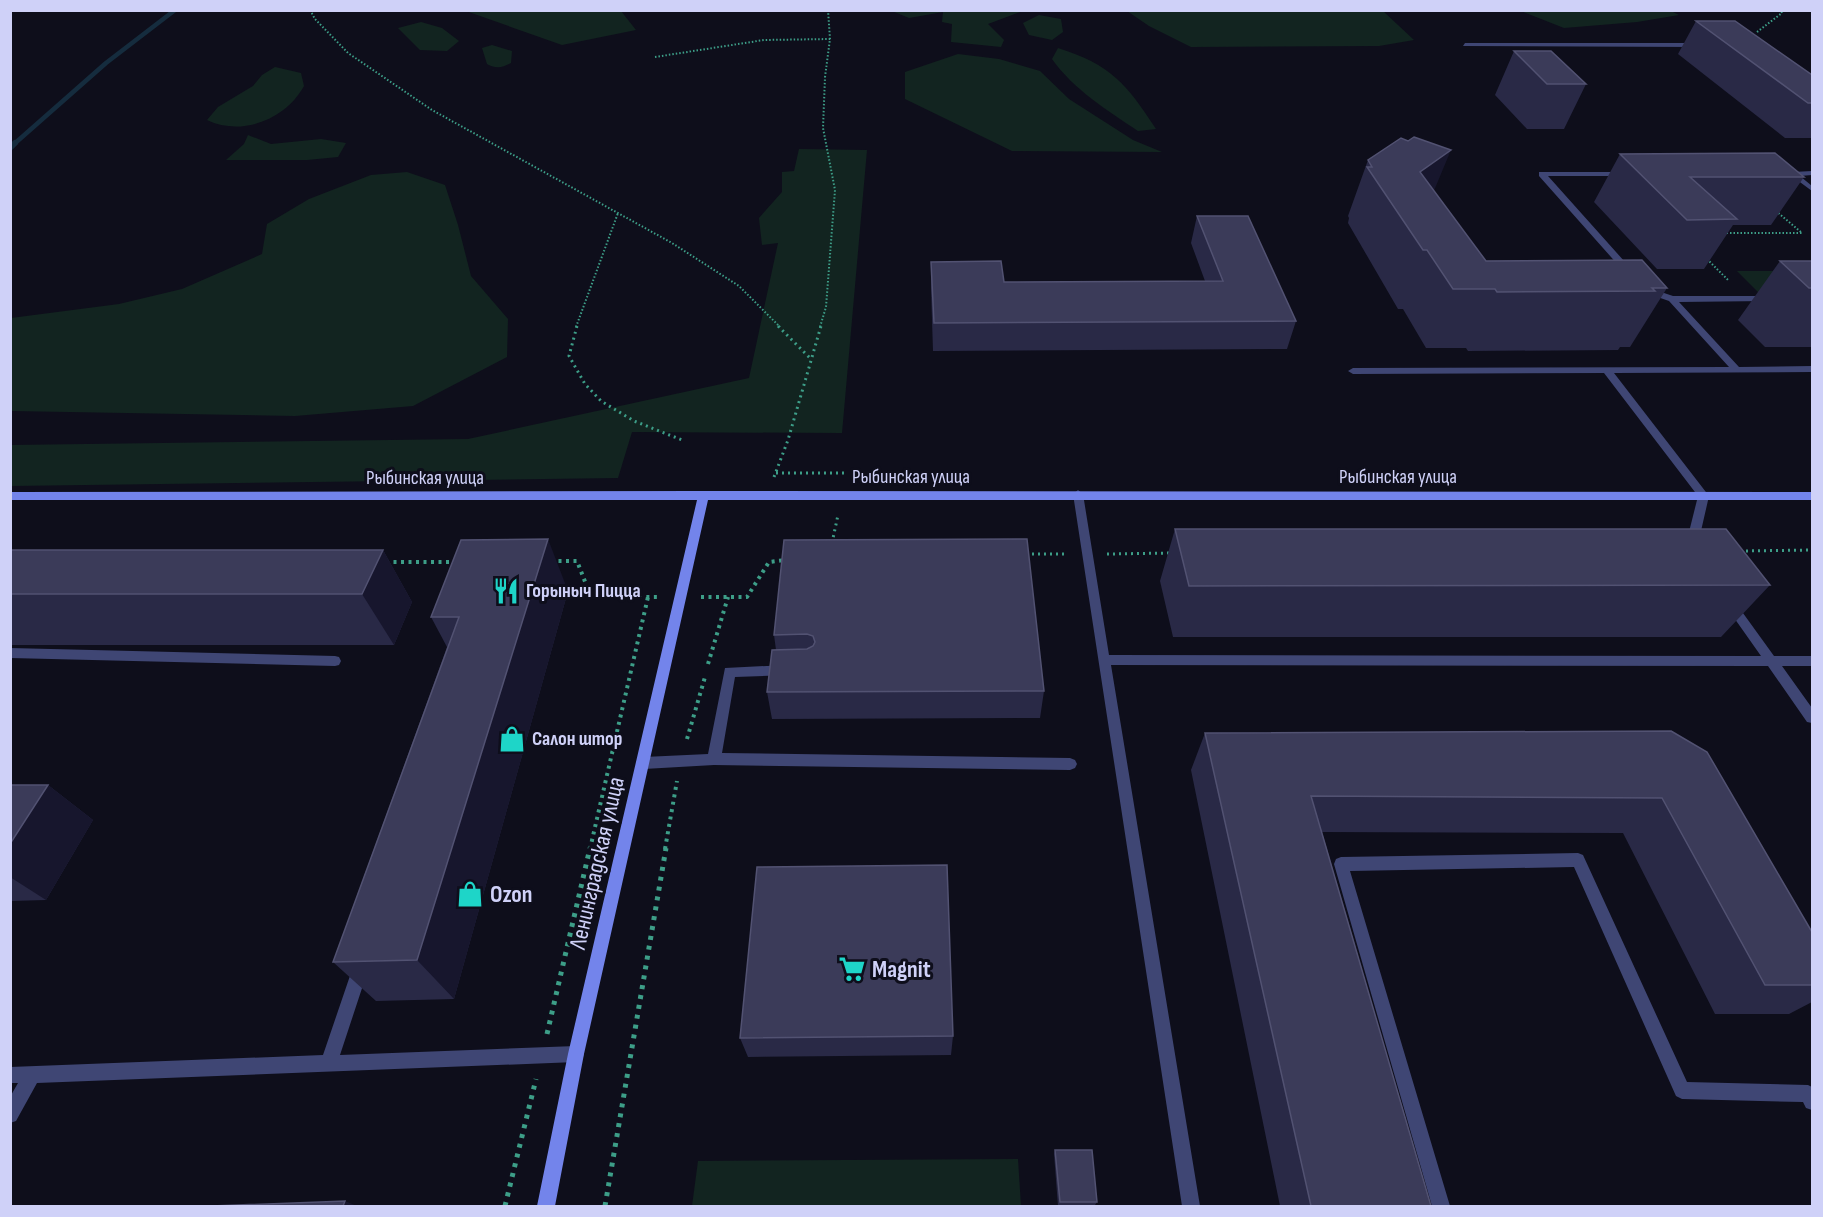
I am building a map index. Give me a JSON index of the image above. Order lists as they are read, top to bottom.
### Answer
{
  "streets": {
    "main road": ["Рыбинская улица", "Ленинградская улица"]
  },
  "crossings": [
    ["Рыбинская улица", "Ленинградская улица"]
  ],
  "places": {
    "restaurant": ["Горыныч Пицца"],
    "shop": ["Салон штор", "Ozon"],
    "supermarket": ["Magnit"]
  }
}
